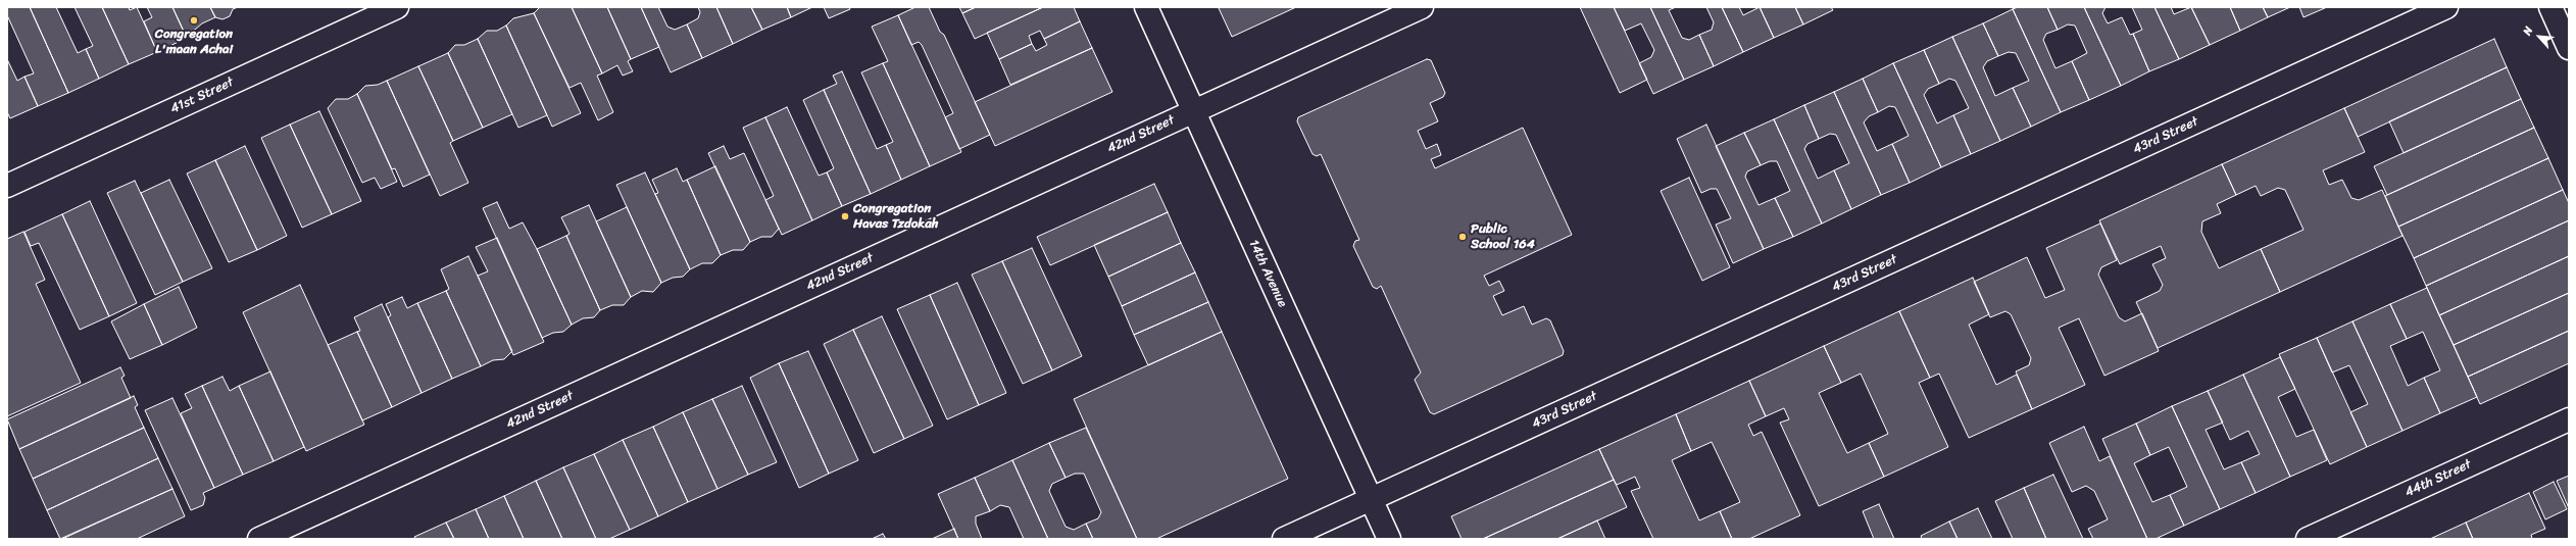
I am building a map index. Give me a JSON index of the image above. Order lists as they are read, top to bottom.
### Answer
{
  "streets": {
    "street": [
      "41st Street",
      "42nd Street",
      "43rd Street",
      "14th Avenue",
      "44th Street"
    ]
  },
  "crossings": [
    ["42nd Street", "14th Avenue"],
    ["43rd Street", "14th Avenue"]
  ],
  "places": ["Congregation L'maan Achai", "Congregation Havas Tzdokah", "Public School 164"],
  "north": "top left"
}
